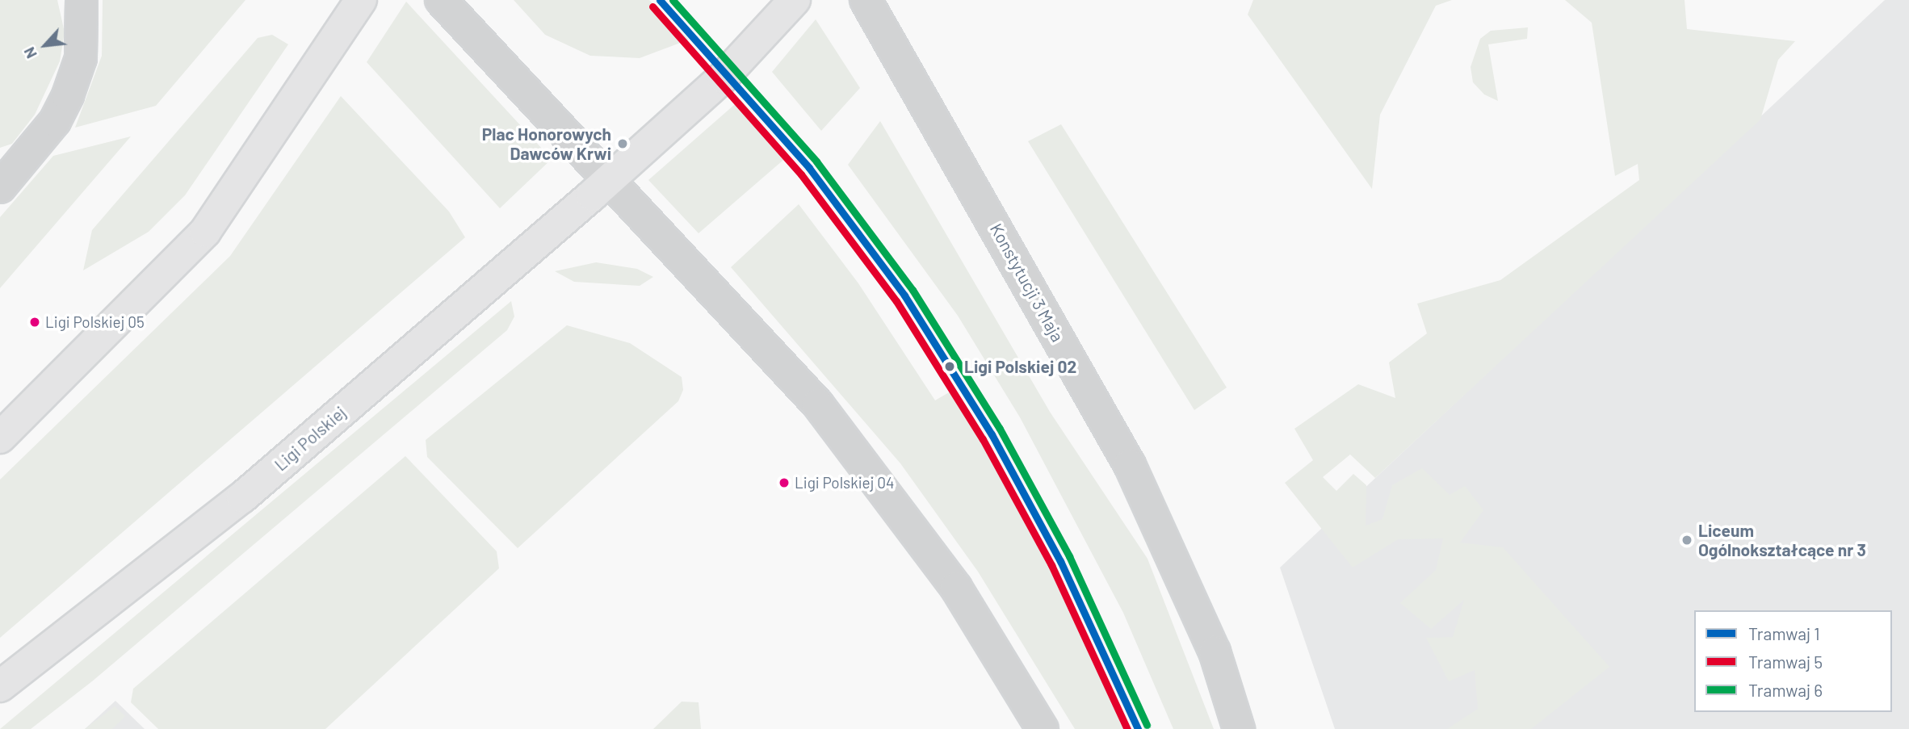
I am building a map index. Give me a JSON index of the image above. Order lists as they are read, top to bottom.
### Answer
{
  "streets": {
    "main road": ["Ligi Polskiej"],
    "street": ["Konstytucji 3 Maja"]
  },
  "places": [
    "Plac Honorowych Dawców Krwi",
    "Ligi Polskiej 05",
    "Ligi Polskiej 02",
    "Ligi Polskiej 04",
    "Liceum Ogólnokształcące nr 3"
  ],
  "lines": ["tram line 1", "tram line 6", "tram line 5"],
  "legend": ["Tramwaj 1", "Tramwaj 5", "Tramwaj 6"],
  "north": "bottom left"
}
